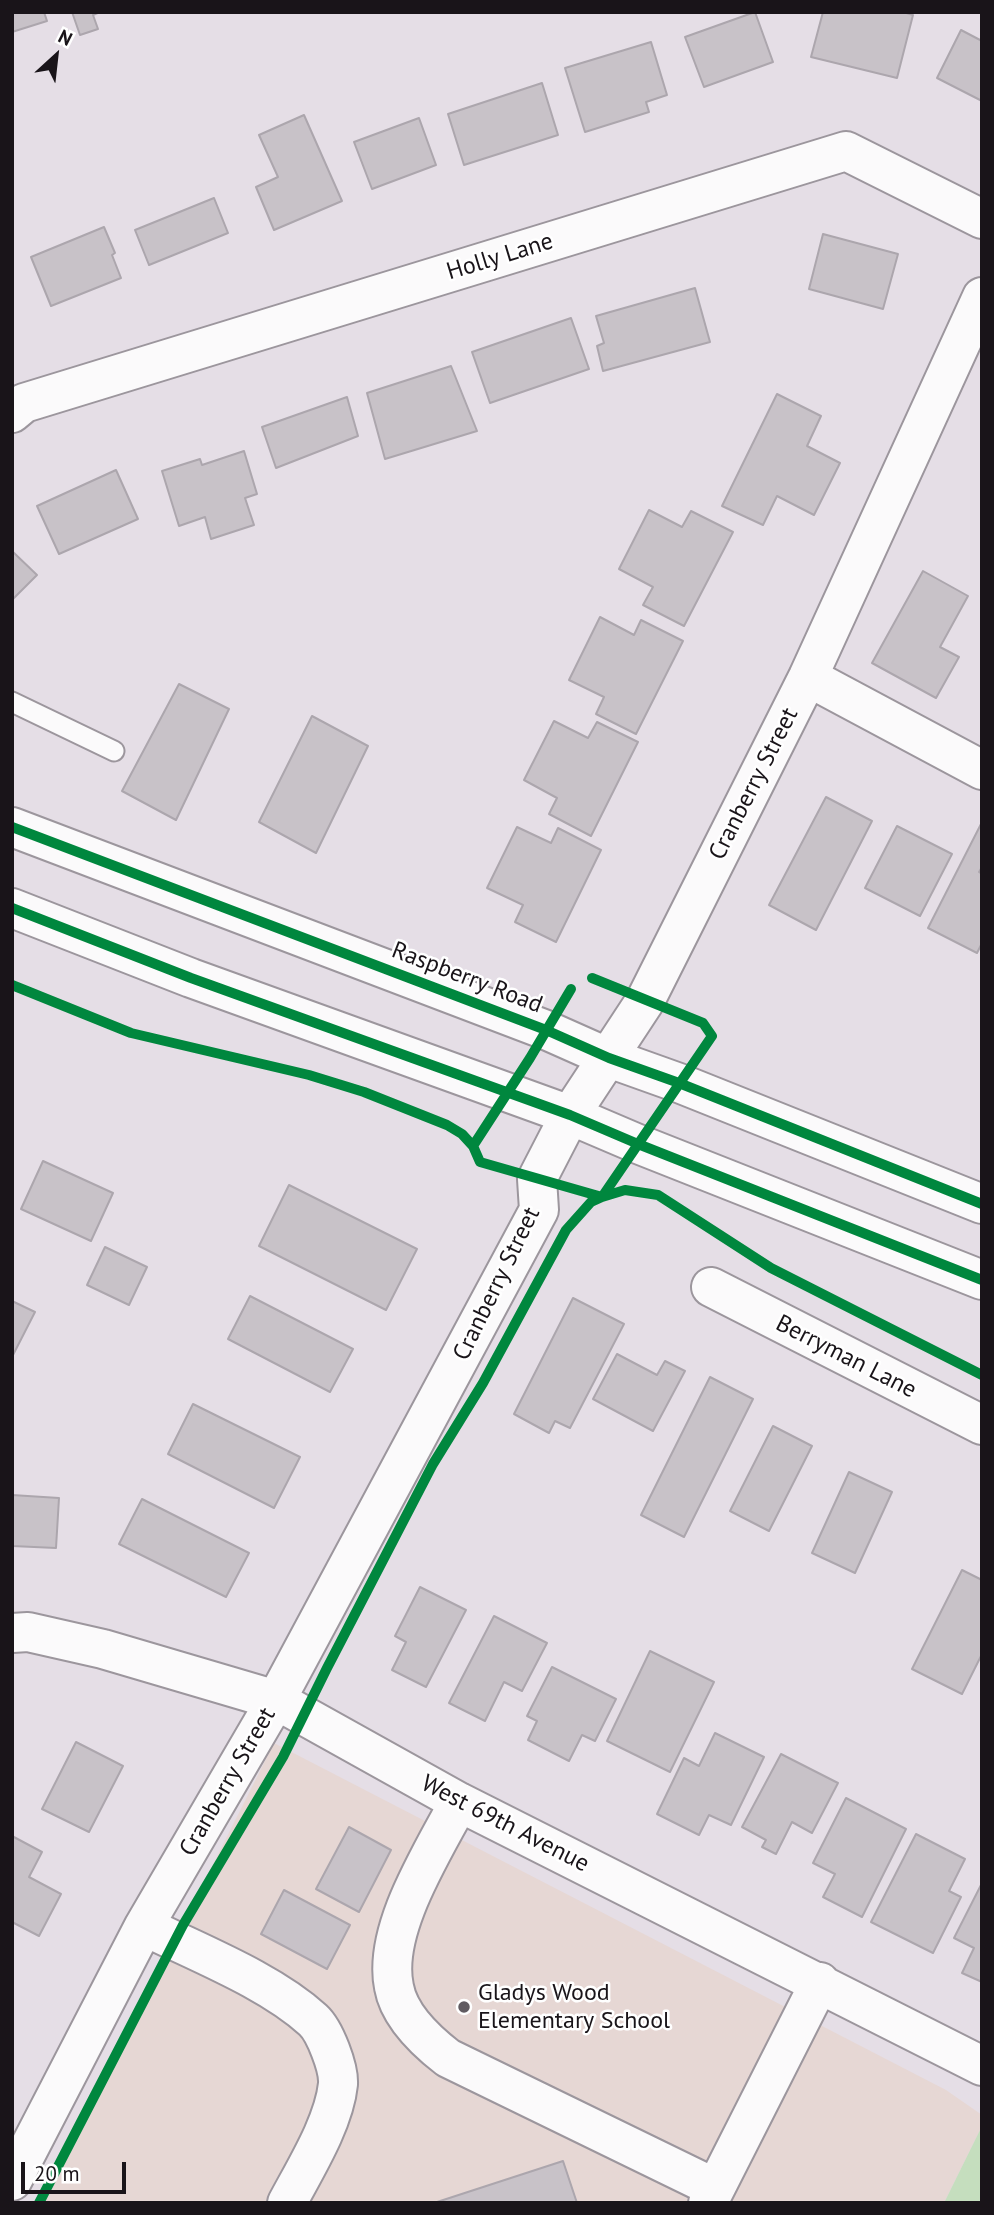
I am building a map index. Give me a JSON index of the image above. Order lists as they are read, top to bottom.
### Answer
{
  "streets": {
    "street": [
      "Holly Lane",
      "Cranberry Street",
      "Raspberry Road",
      "Berryman Lane",
      "West 69th Avenue"
    ]
  },
  "crossings": [
    ["Cranberry Street", "Raspberry Road"],
    ["Cranberry Street", "West 69th Avenue"]
  ],
  "places": ["Gladys Wood Elementary School"],
  "scale_bar": "20 m",
  "north": "top right"
}
